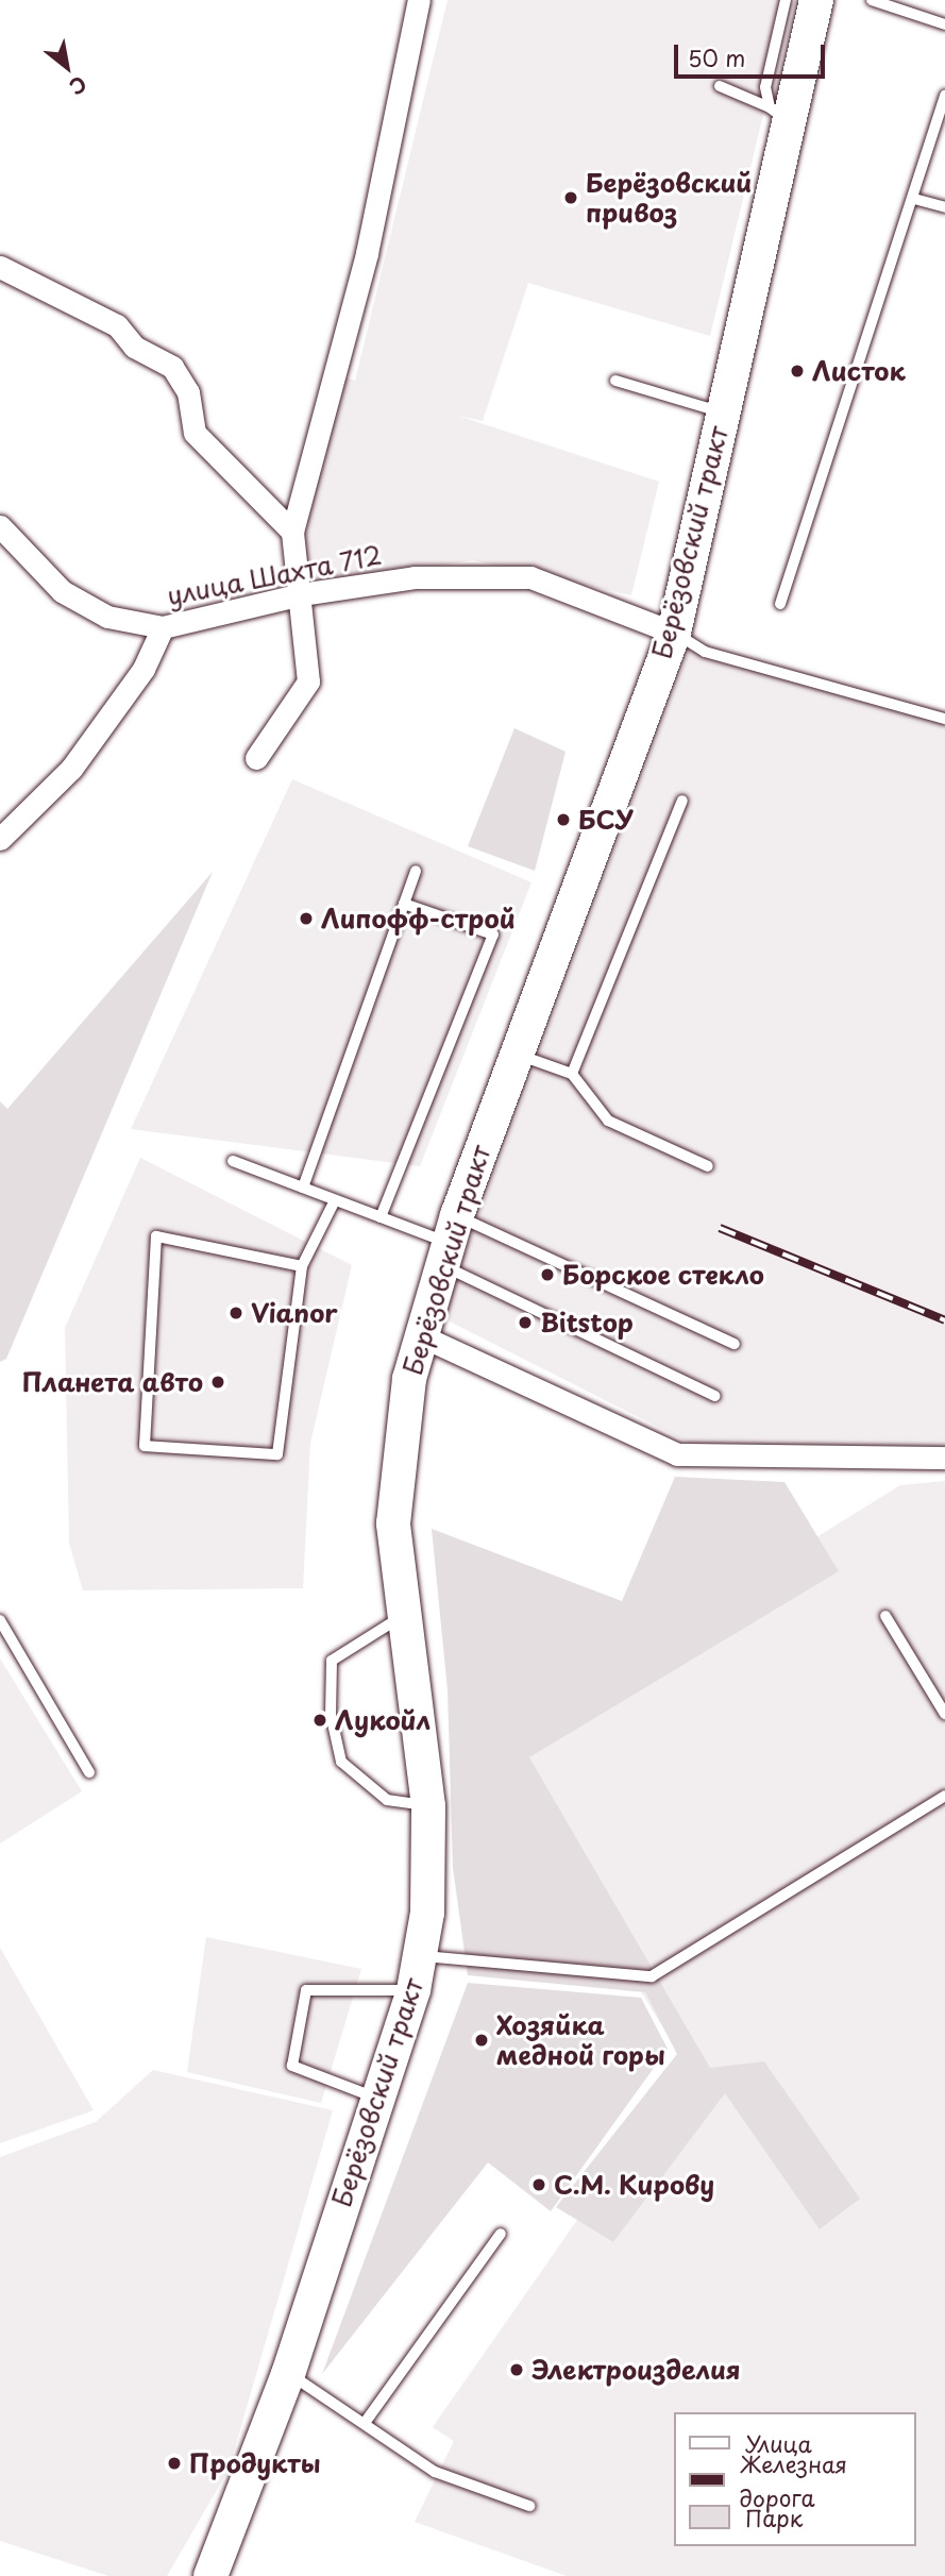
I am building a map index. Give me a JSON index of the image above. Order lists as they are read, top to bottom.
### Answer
{
  "streets": {
    "main road": ["Берёзовский тракт"],
    "street": ["улица Шахта 712"]
  },
  "crossings": [
    ["Берёзовский тракт", "улица Шахта 712"]
  ],
  "places": [
    "Берёзовский привоз",
    "Листок",
    "БСУ",
    "Липофф-строй",
    "Борское стекло",
    "Vianor",
    "Bitstop",
    "Планета авто",
    "Лукойл",
    "Хозяйка медной горы",
    "С.М. Кирову",
    "Электроизделия",
    "Продукты"
  ],
  "legend": ["Улица", "Железная дорога", "Парк"],
  "scale_bar": "50 m",
  "north": "bottom right"
}
